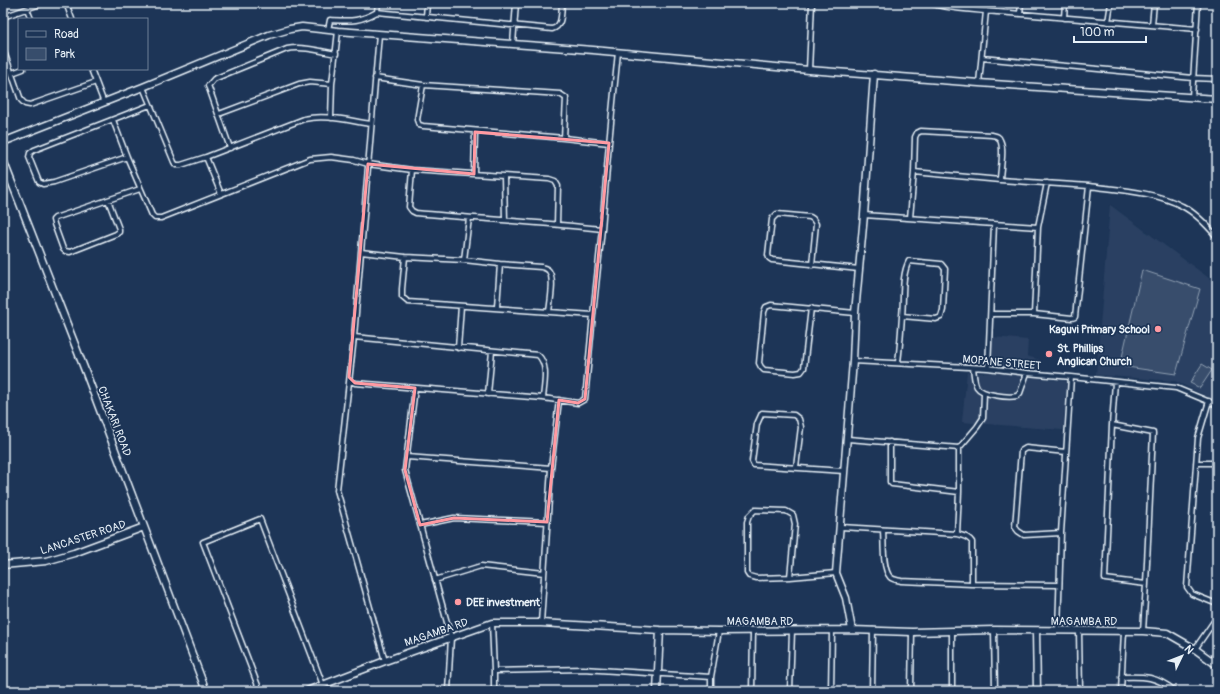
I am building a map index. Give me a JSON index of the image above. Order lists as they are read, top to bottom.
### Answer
{
  "streets": {
    "street": [
      "MOPANE STREET",
      "CHAKARI ROAD",
      "LANCASTER ROAD",
      "MAGAMBA RD"
    ]
  },
  "crossings": [
    ["CHAKARI ROAD", "LANCASTER ROAD"]
  ],
  "places": ["Kaguvi Primary School", "St. Phillips Anglican Church", "DEE investment"],
  "legend": ["Road", "Park"],
  "scale_bar": "100 m",
  "north": "top right"
}
